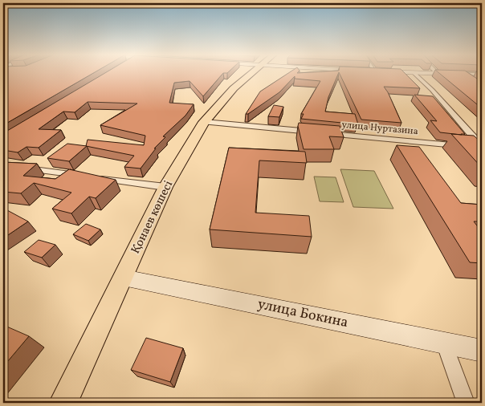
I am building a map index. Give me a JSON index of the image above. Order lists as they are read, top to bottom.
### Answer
{
  "streets": {
    "main road": ["Қонаев көшесі"],
    "street": ["улица Нуртазина", "улица Бокина"]
  },
  "crossings": [
    ["улица Нуртазина", "Қонаев көшесі"],
    ["Қонаев көшесі", "улица Бокина"]
  ]
}
